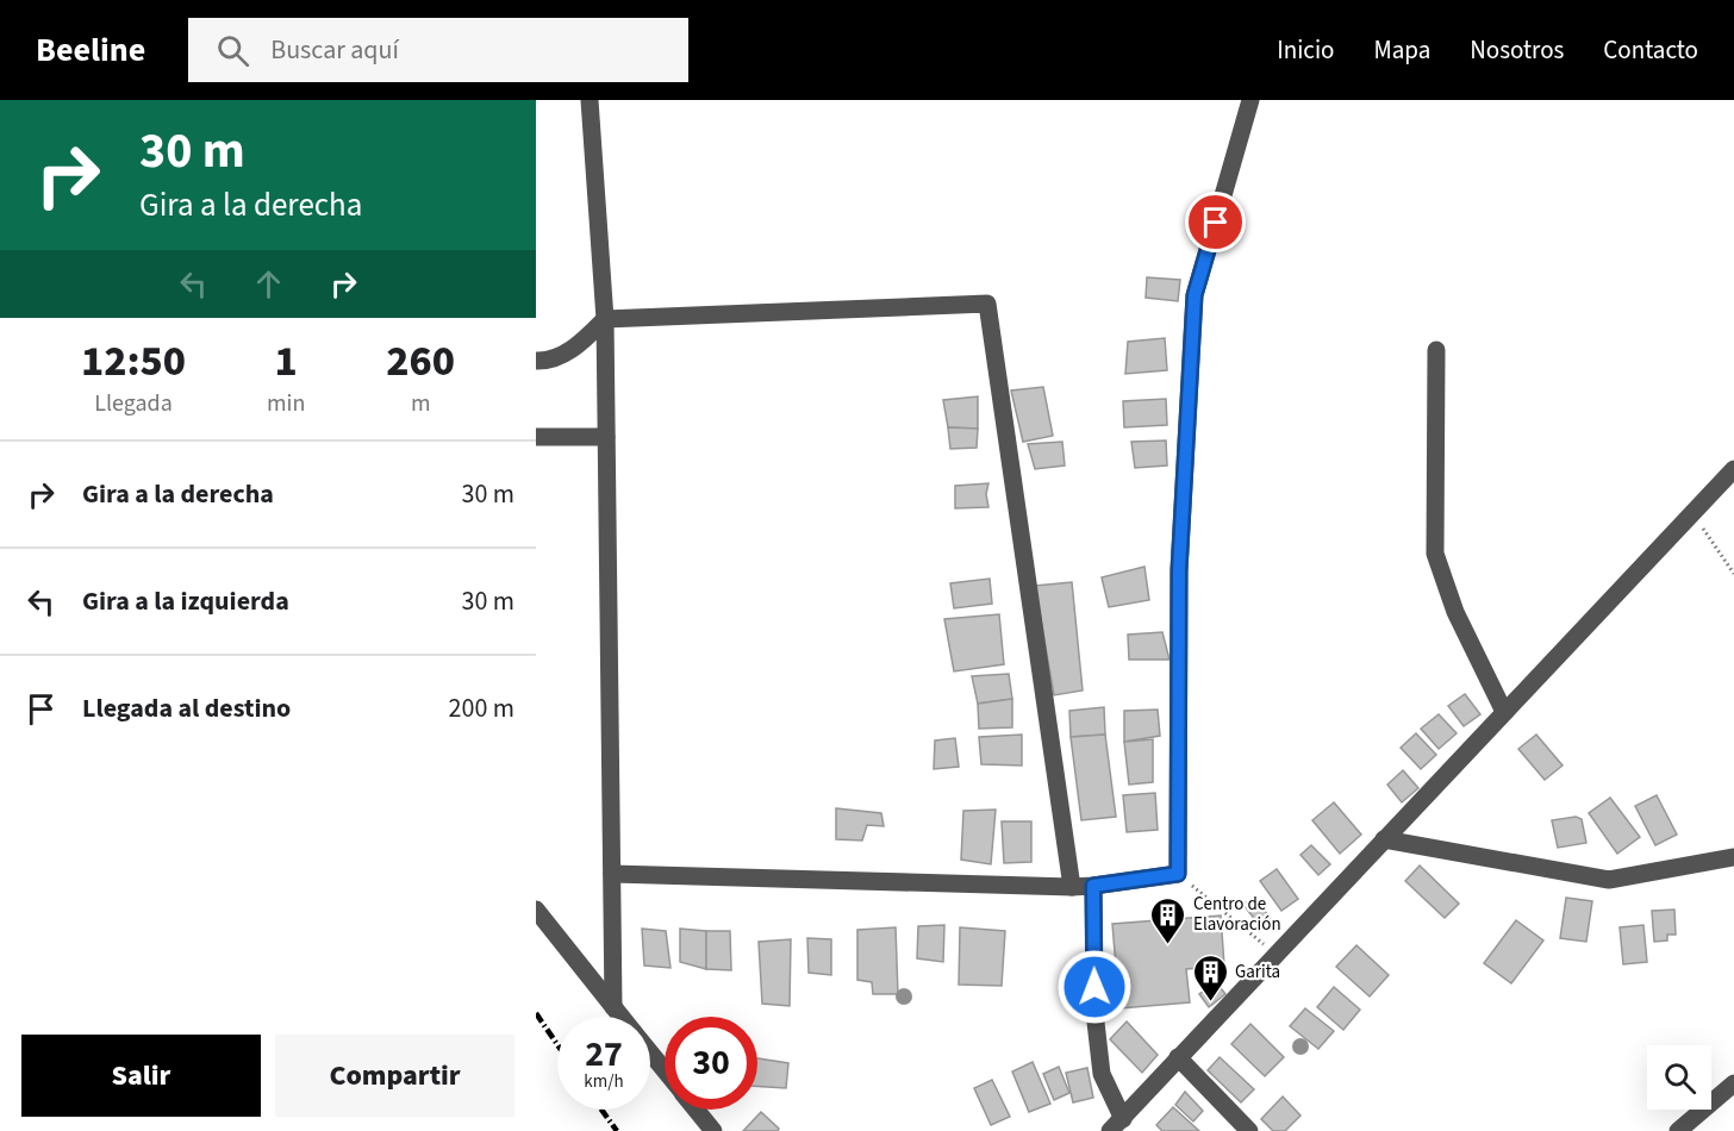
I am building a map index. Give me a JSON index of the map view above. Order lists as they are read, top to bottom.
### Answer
{
  "places": {
    "building": ["Centro de Elavoración", "Garita"]
  },
  "page": {
    "header": "Beeline",
    "search": "Buscar aquí",
    "nav": [
      "Inicio",
      "Mapa",
      "Nosotros",
      "Contacto"
    ],
    "turn": ["30 m", "Gira a la derecha"],
    "eta": [
      "12:50",
      "Llegada",
      "1",
      "min",
      "260",
      "m"
    ],
    "list": [
      {
        "name": "Gira a la derecha",
        "value": "30 m"
      },
      {
        "name": "Gira a la izquierda",
        "value": "30 m"
      },
      {
        "name": "Llegada al destino",
        "value": "200 m"
      }
    ],
    "speed": "27 km/h",
    "limit": "30",
    "buttons": ["Salir", "Compartir"]
  }
}
